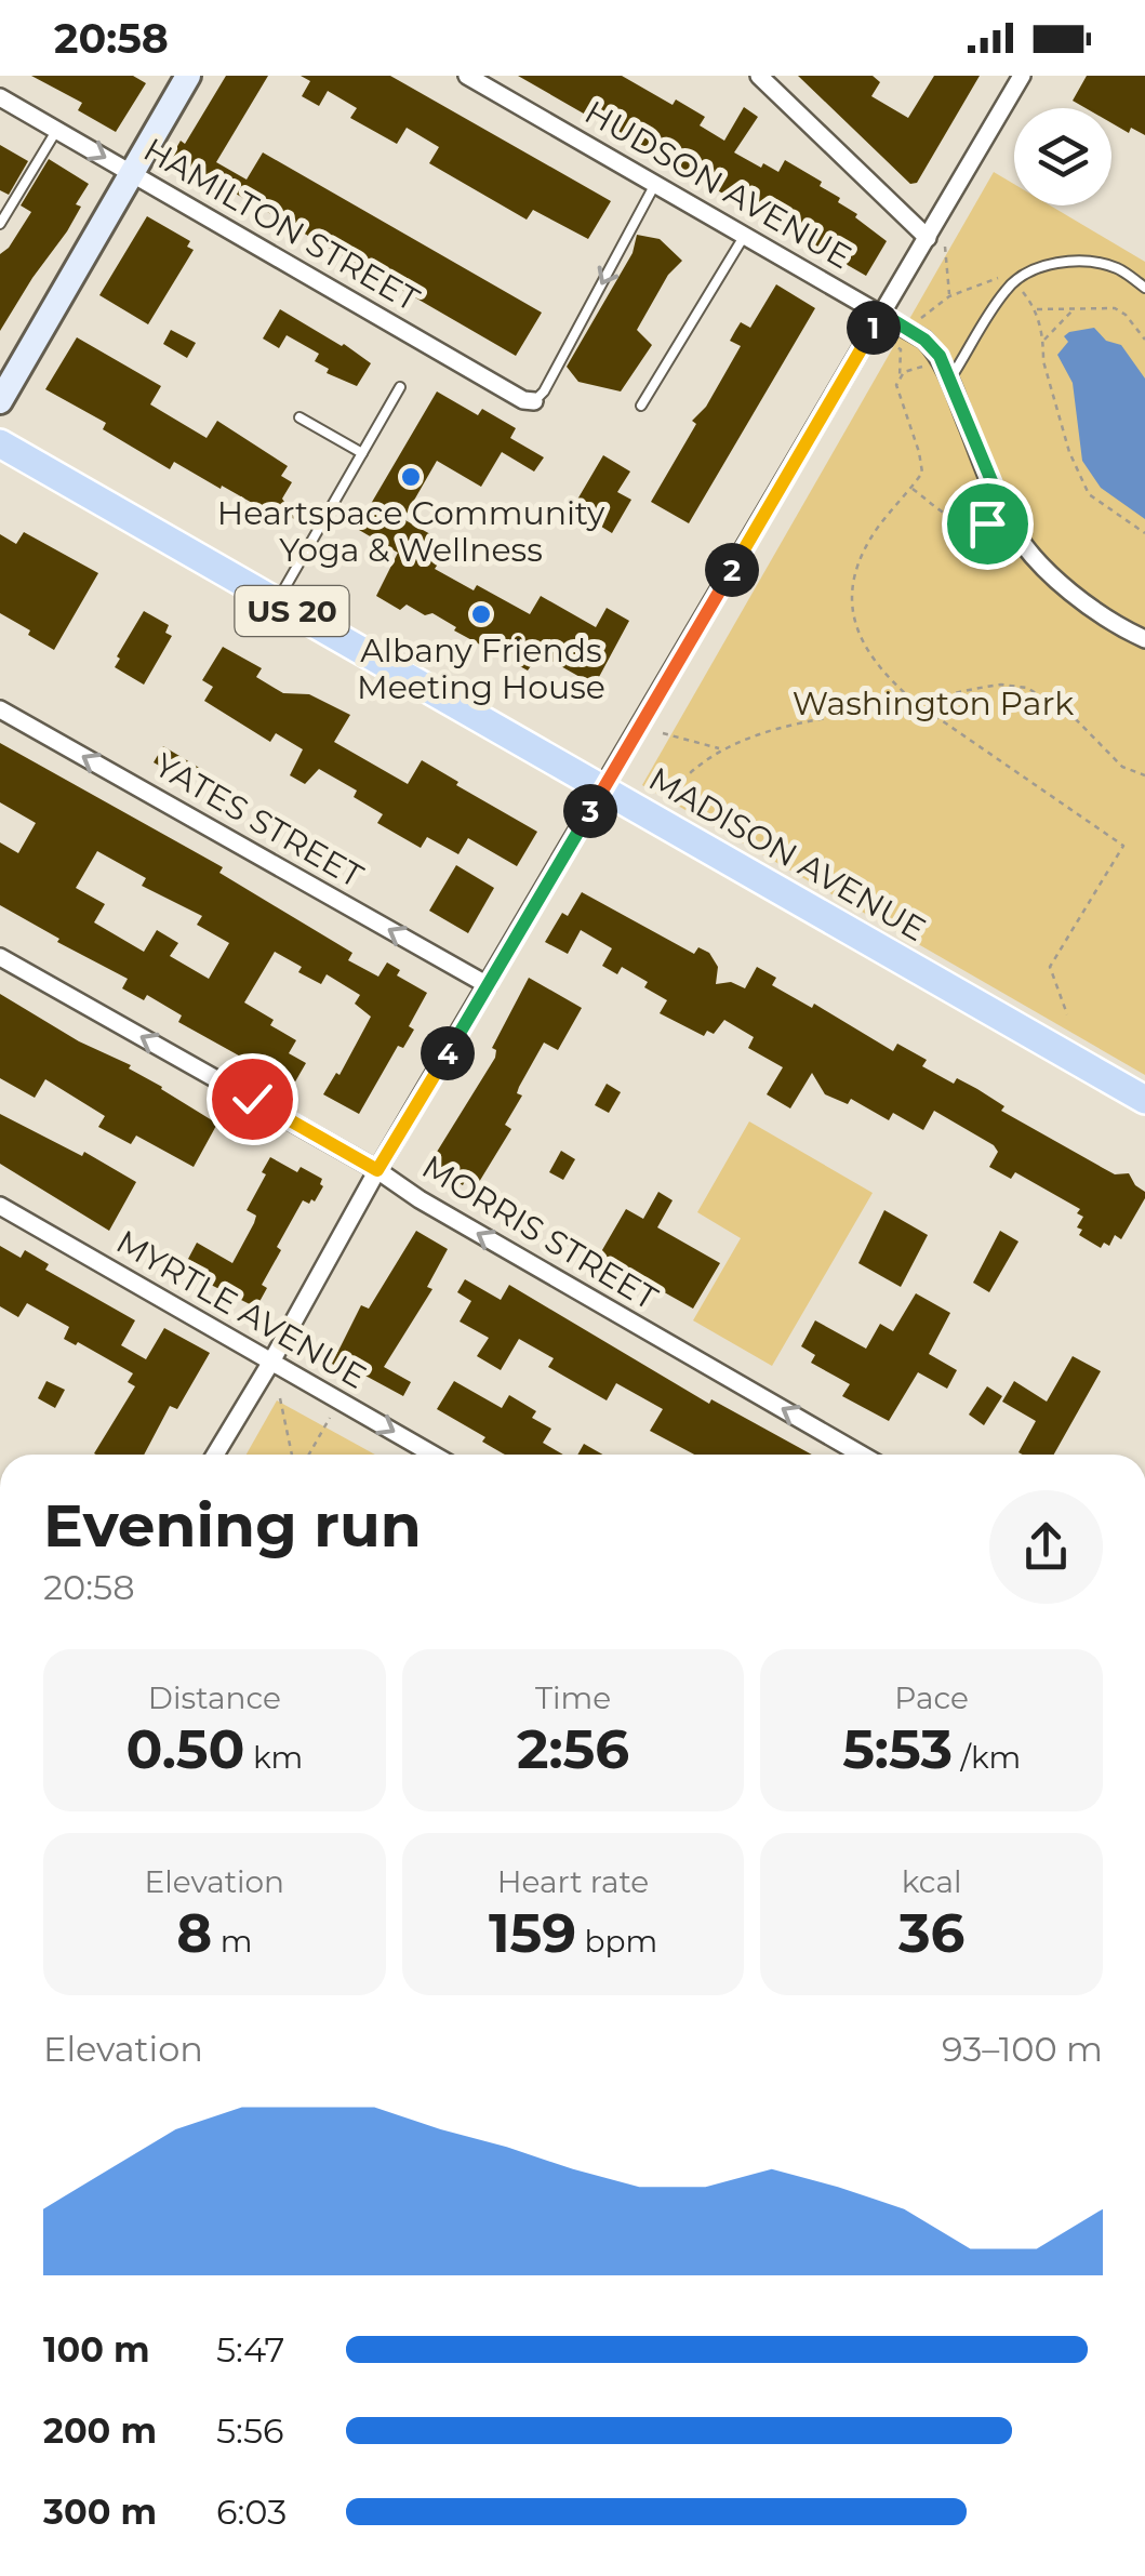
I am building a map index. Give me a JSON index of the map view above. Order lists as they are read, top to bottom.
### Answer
{
  "streets": {
    "main road": ["US 20", "MADISON AVENUE"],
    "street": [
      "HUDSON AVENUE",
      "HAMILTON STREET",
      "YATES STREET",
      "MORRIS STREET",
      "MYRTLE AVENUE"
    ]
  },
  "one_way": ["YATES STREET", "MORRIS STREET", "MYRTLE AVENUE"],
  "parks": ["Washington Park"],
  "places": ["Heartspace Community Yoga & Wellness", "Albany Friends Meeting House"],
  "page": {
    "status": "20:58",
    "pins": [
      "1",
      "2",
      "3",
      "4"
    ],
    "heading": ["Evening run", "20:58"],
    "stats": [
      ["Distance", "0.50 km"],
      ["Time", "2:56"],
      ["Pace", "5:53 /km"],
      ["Elevation", "8 m"],
      ["Heart rate", "159 bpm"],
      ["kcal", "36"]
    ],
    "chart": ["Elevation", "93–100 m"],
    "list": [
      {
        "name": "100 m",
        "note": "5:47"
      },
      {
        "name": "200 m",
        "note": "5:56"
      },
      {
        "name": "300 m",
        "note": "6:03"
      }
    ]
  }
}
